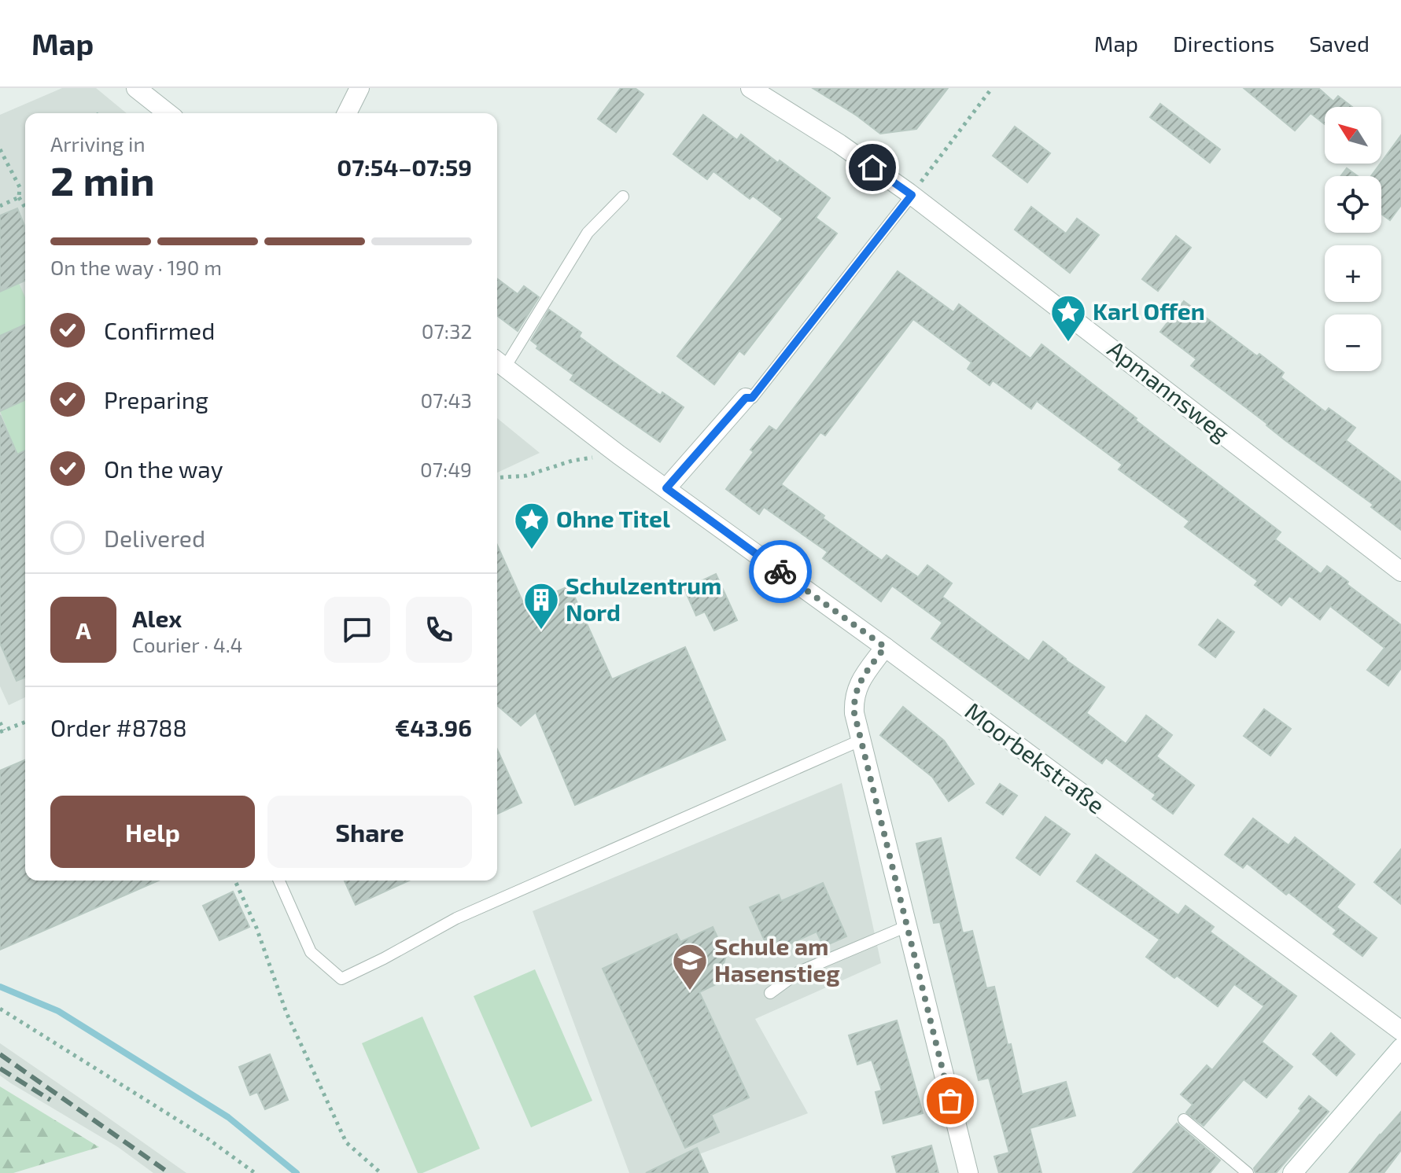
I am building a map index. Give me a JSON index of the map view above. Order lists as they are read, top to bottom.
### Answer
{
  "streets": {
    "street": ["Apmannsweg", "Moorbekstraße"]
  },
  "places": {
    "place": ["Karl Offen", "Ohne Titel"],
    "building": ["Schulzentrum Nord"],
    "school or university": ["Schule am Hasenstieg"]
  },
  "north": "top left",
  "page": {
    "header": "Map",
    "nav": ["Map", "Directions", "Saved"],
    "map_buttons": ["+", "−"],
    "heading": ["2 min", "Arriving in", "07:54–07:59"],
    "panel": [
      "Alex",
      "Courier · 4.4",
      "Order #8788",
      "€43.96"
    ],
    "bar": "On the way · 190 m",
    "list": [
      ["Confirmed", "07:32"],
      ["Preparing", "07:43"],
      ["On the way", "07:49"],
      "Delivered"
    ],
    "round": "A",
    "buttons": ["Help", "Share"]
  }
}
